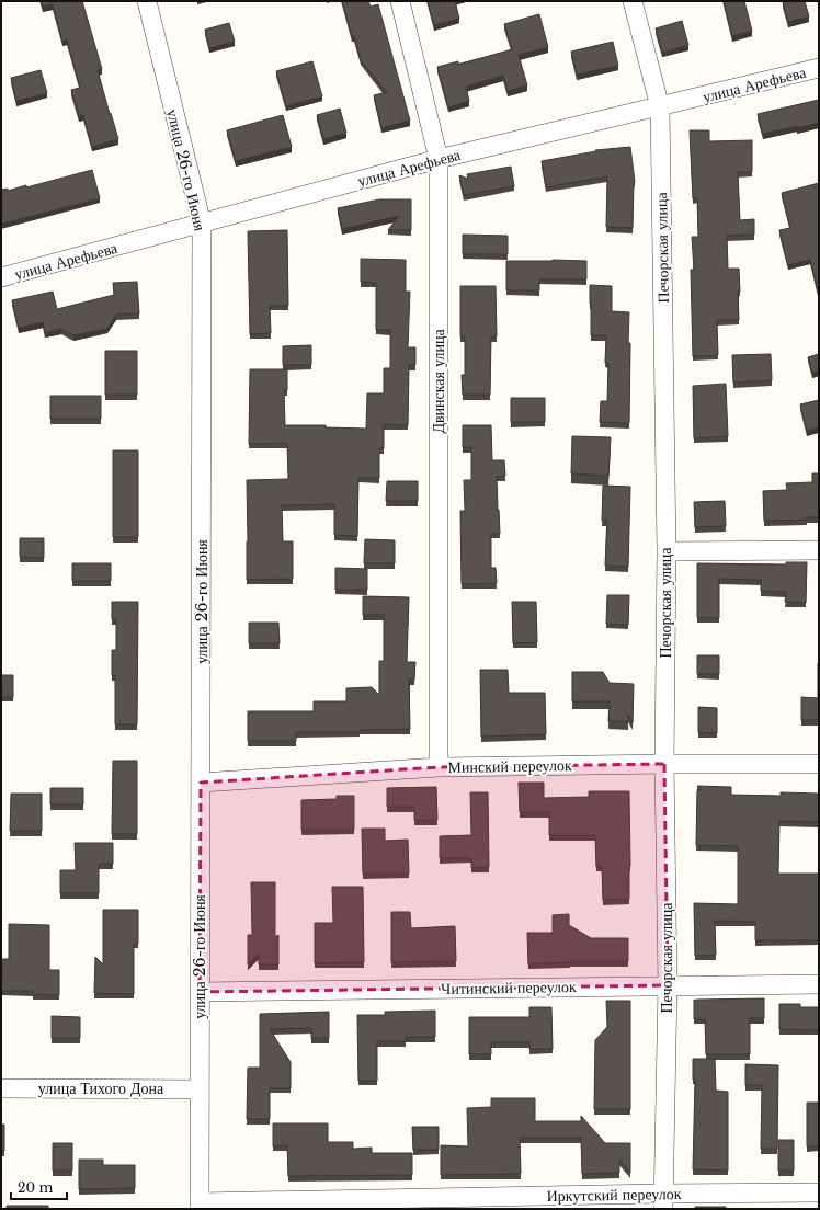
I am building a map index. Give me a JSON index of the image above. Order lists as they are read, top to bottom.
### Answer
{
  "streets": {
    "street": [
      "улица Арефьева",
      "улица 26-го Июня",
      "Печорская улица",
      "Двинская улица",
      "Минский переулок",
      "Читинский переулок",
      "улица Тихого Дона",
      "Иркутский переулок"
    ]
  },
  "crossings": [
    ["улица Арефьева", "улица 26-го Июня"],
    ["улица Арефьева", "Печорская улица"],
    ["улица Арефьева", "Двинская улица"],
    ["улица 26-го Июня", "Минский переулок"],
    ["улица 26-го Июня", "Читинский переулок"],
    ["улица 26-го Июня", "улица Тихого Дона"],
    ["улица 26-го Июня", "Иркутский переулок"],
    ["Печорская улица", "Минский переулок"],
    ["Печорская улица", "Читинский переулок"],
    ["Печорская улица", "Иркутский переулок"],
    ["Двинская улица", "Минский переулок"]
  ],
  "scale_bar": "20 m"
}
